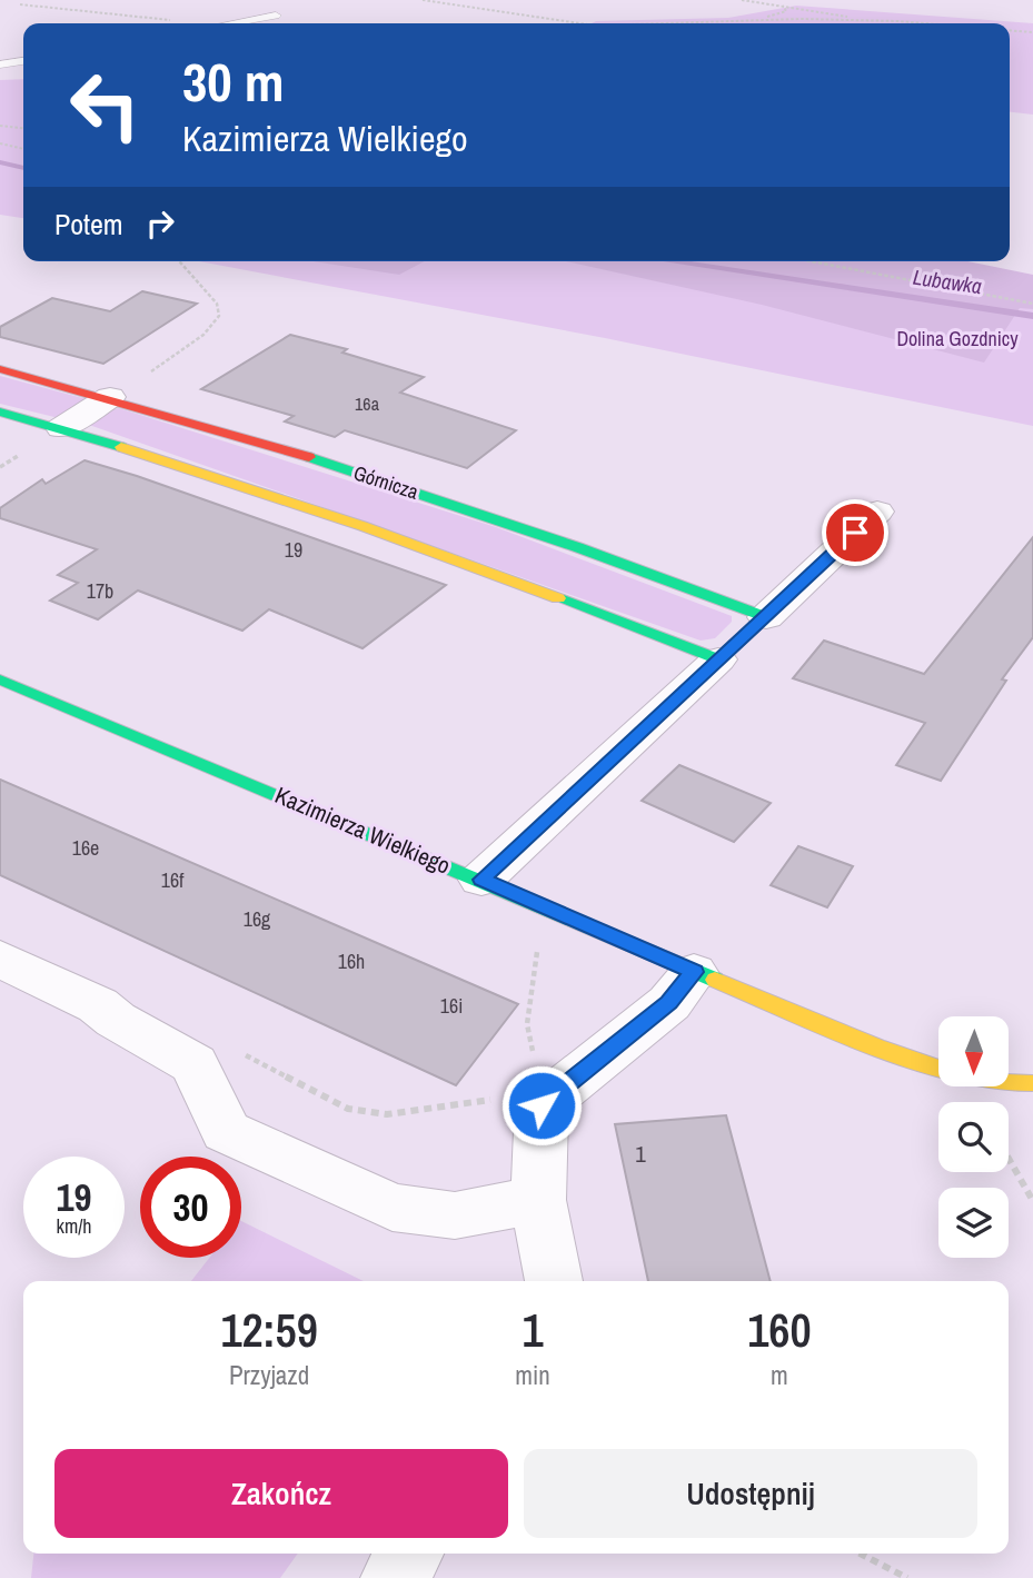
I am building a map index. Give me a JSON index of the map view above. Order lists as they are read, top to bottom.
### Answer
{
  "streets": {
    "street": ["Górnicza", "Kazimierza Wielkiego"]
  },
  "water": ["Lubawka"],
  "parks": ["Dolina Gozdnicy"],
  "house_numbers": [
    "16a",
    "19",
    "17b",
    "16e",
    "16f",
    "16g",
    "16h",
    "16i",
    "1"
  ],
  "north": "bottom",
  "page": {
    "turn": ["30 m", "Kazimierza Wielkiego"],
    "then": "Potem",
    "speed": "19 km/h",
    "limit": "30",
    "eta": [
      "12:59",
      "Przyjazd",
      "1",
      "min",
      "160",
      "m"
    ],
    "buttons": ["Zakończ", "Udostępnij"]
  }
}
